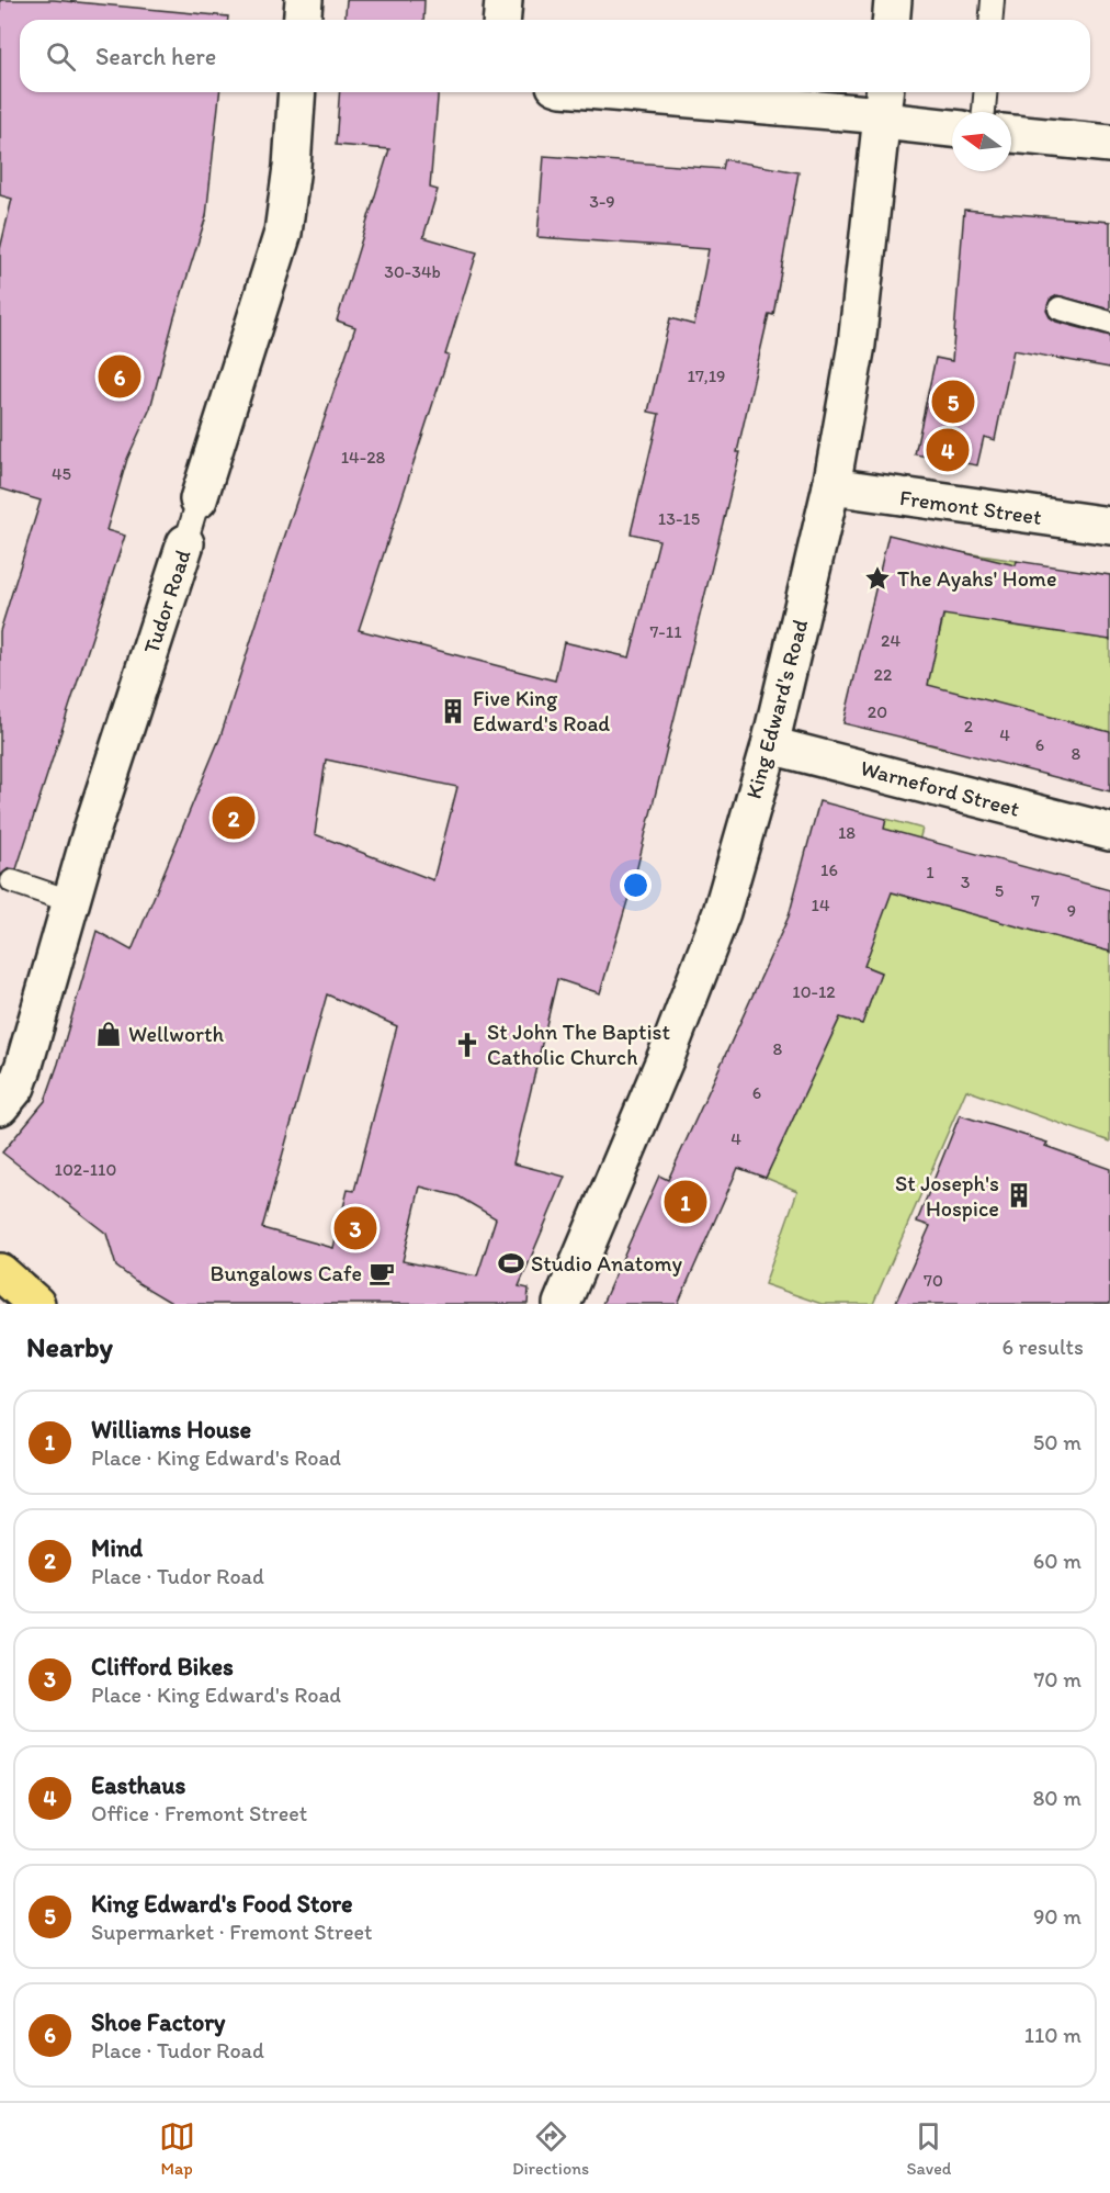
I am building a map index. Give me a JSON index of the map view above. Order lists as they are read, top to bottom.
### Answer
{
  "streets": {
    "street": [
      "Fremont Street",
      "Tudor Road",
      "King Edward's Road",
      "Warneford Street"
    ]
  },
  "crossings": [
    ["Fremont Street", "King Edward's Road"],
    ["King Edward's Road", "Warneford Street"]
  ],
  "places": {
    "place": ["The Ayahs' Home"],
    "building": ["Five King Edward's Road", "St Joseph's Hospice"],
    "shop": ["Wellworth"],
    "church": ["St John The Baptist Catholic Church"],
    "sports": ["Studio Anatomy"],
    "cafe": ["Bungalows Cafe"]
  },
  "house_numbers": [
    "3-9",
    "30-34b",
    "17,19",
    "14-28",
    "45",
    "13-15",
    "7-11",
    "24",
    "22",
    "20",
    "2",
    "4",
    "6",
    "8",
    "18",
    "16",
    "1",
    "3",
    "5",
    "7",
    "14",
    "9",
    "10-12",
    "8",
    "6",
    "4",
    "102-110",
    "70"
  ],
  "north": "left",
  "page": {
    "search": "Search here",
    "pins": [
      "6",
      "5",
      "4",
      "2",
      "1",
      "3"
    ],
    "heading": ["Nearby", "6 results"],
    "list": [
      {
        "mark": "1",
        "name": "Williams House",
        "note": "Place · King Edward's Road",
        "value": "50 m"
      },
      {
        "mark": "2",
        "name": "Mind",
        "note": "Place · Tudor Road",
        "value": "60 m"
      },
      {
        "mark": "3",
        "name": "Clifford Bikes",
        "note": "Place · King Edward's Road",
        "value": "70 m"
      },
      {
        "mark": "4",
        "name": "Easthaus",
        "note": "Office · Fremont Street",
        "value": "80 m"
      },
      {
        "mark": "5",
        "name": "King Edward's Food Store",
        "note": "Supermarket · Fremont Street",
        "value": "90 m"
      },
      {
        "mark": "6",
        "name": "Shoe Factory",
        "note": "Place · Tudor Road",
        "value": "110 m"
      }
    ],
    "nav": ["Map", "Directions", "Saved"]
  }
}
